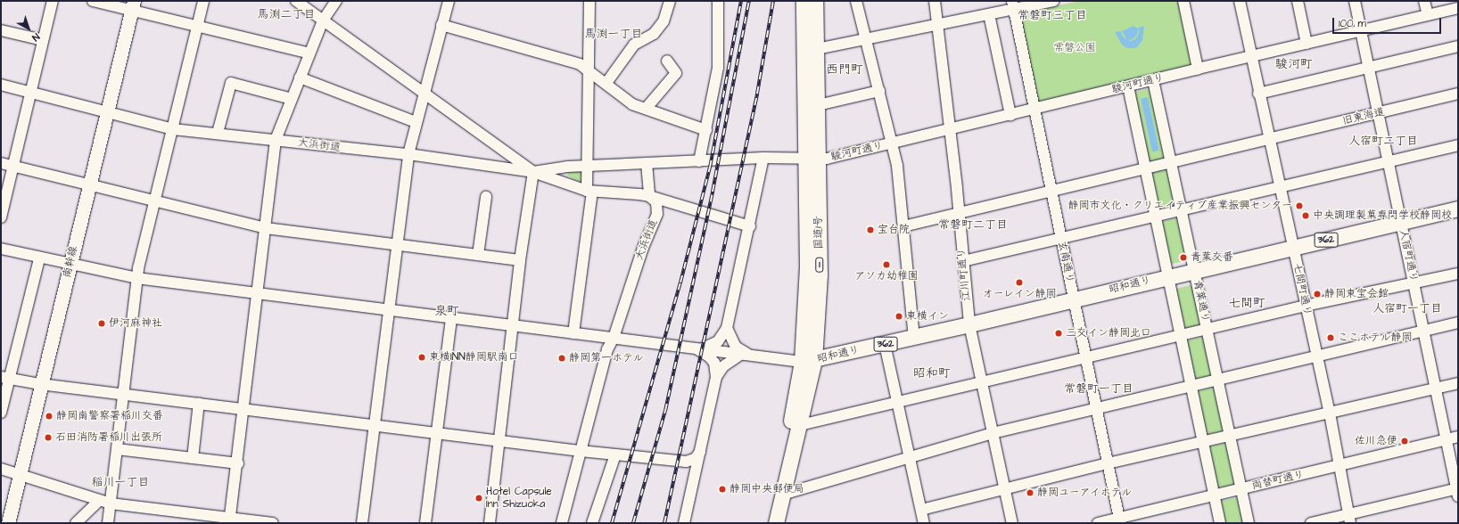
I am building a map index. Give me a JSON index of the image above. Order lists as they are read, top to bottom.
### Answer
{
  "streets": {
    "highway": [
      "国道1号",
      "362",
      "1",
      "昭和通り"
    ],
    "main road": ["南幹線"],
    "street": [
      "駿河町通り",
      "旧東海道",
      "大浜街道",
      "人宿町通り",
      "玄南通り",
      "江川町通り",
      "七間町通り",
      "青葉通り",
      "両替町通り"
    ]
  },
  "crossings": [
    ["駿河町通り", "大浜街道"],
    ["駿河町通り", "国道1号"],
    ["駿河町通り", "人宿町通り"],
    ["駿河町通り", "玄南通り"],
    ["駿河町通り", "江川町通り"],
    ["駿河町通り", "七間町通り"],
    ["駿河町通り", "青葉通り"],
    ["旧東海道", "人宿町通り"],
    ["旧東海道", "玄南通り"],
    ["旧東海道", "江川町通り"],
    ["旧東海道", "七間町通り"],
    ["旧東海道", "青葉通り"],
    ["大浜街道", "南幹線"],
    ["国道1号", "昭和通り"],
    ["人宿町通り", "昭和通り"],
    ["人宿町通り", "両替町通り"],
    ["玄南通り", "昭和通り"],
    ["玄南通り", "両替町通り"],
    ["江川町通り", "昭和通り"],
    ["昭和通り", "七間町通り"],
    ["昭和通り", "青葉通り"],
    ["七間町通り", "両替町通り"],
    ["青葉通り", "両替町通り"]
  ],
  "districts": [
    "馬渕二丁目",
    "常磐町三丁目",
    "馬渕一丁目",
    "駿河町",
    "西門町",
    "人宿町二丁目",
    "常磐町二丁目",
    "七間町",
    "人宿町一丁目",
    "泉町",
    "昭和町",
    "常磐町一丁目",
    "稲川一丁目"
  ],
  "parks": ["常磐公園"],
  "places": [
    "静岡市文化・クリエイティブ産業振興センター",
    "中央調理製菓専門学校静岡校",
    "宝台院",
    "青葉交番",
    "アソカ幼稚園",
    "オーレイン静岡",
    "静岡東宝会館",
    "東横イン",
    "伊河麻神社",
    "三交イン静岡北口",
    "ここホテル静岡",
    "東横INN静岡駅南口",
    "静岡第一ホテル",
    "静岡南警察署稲川交番",
    "石田消防署稲川出張所",
    "佐川急便",
    "静岡中央郵便局",
    "静岡ユーアイホテル",
    "Hotel Capsule Inn Shizuoka"
  ],
  "scale_bar": "100 m",
  "north": "bottom right"
}
